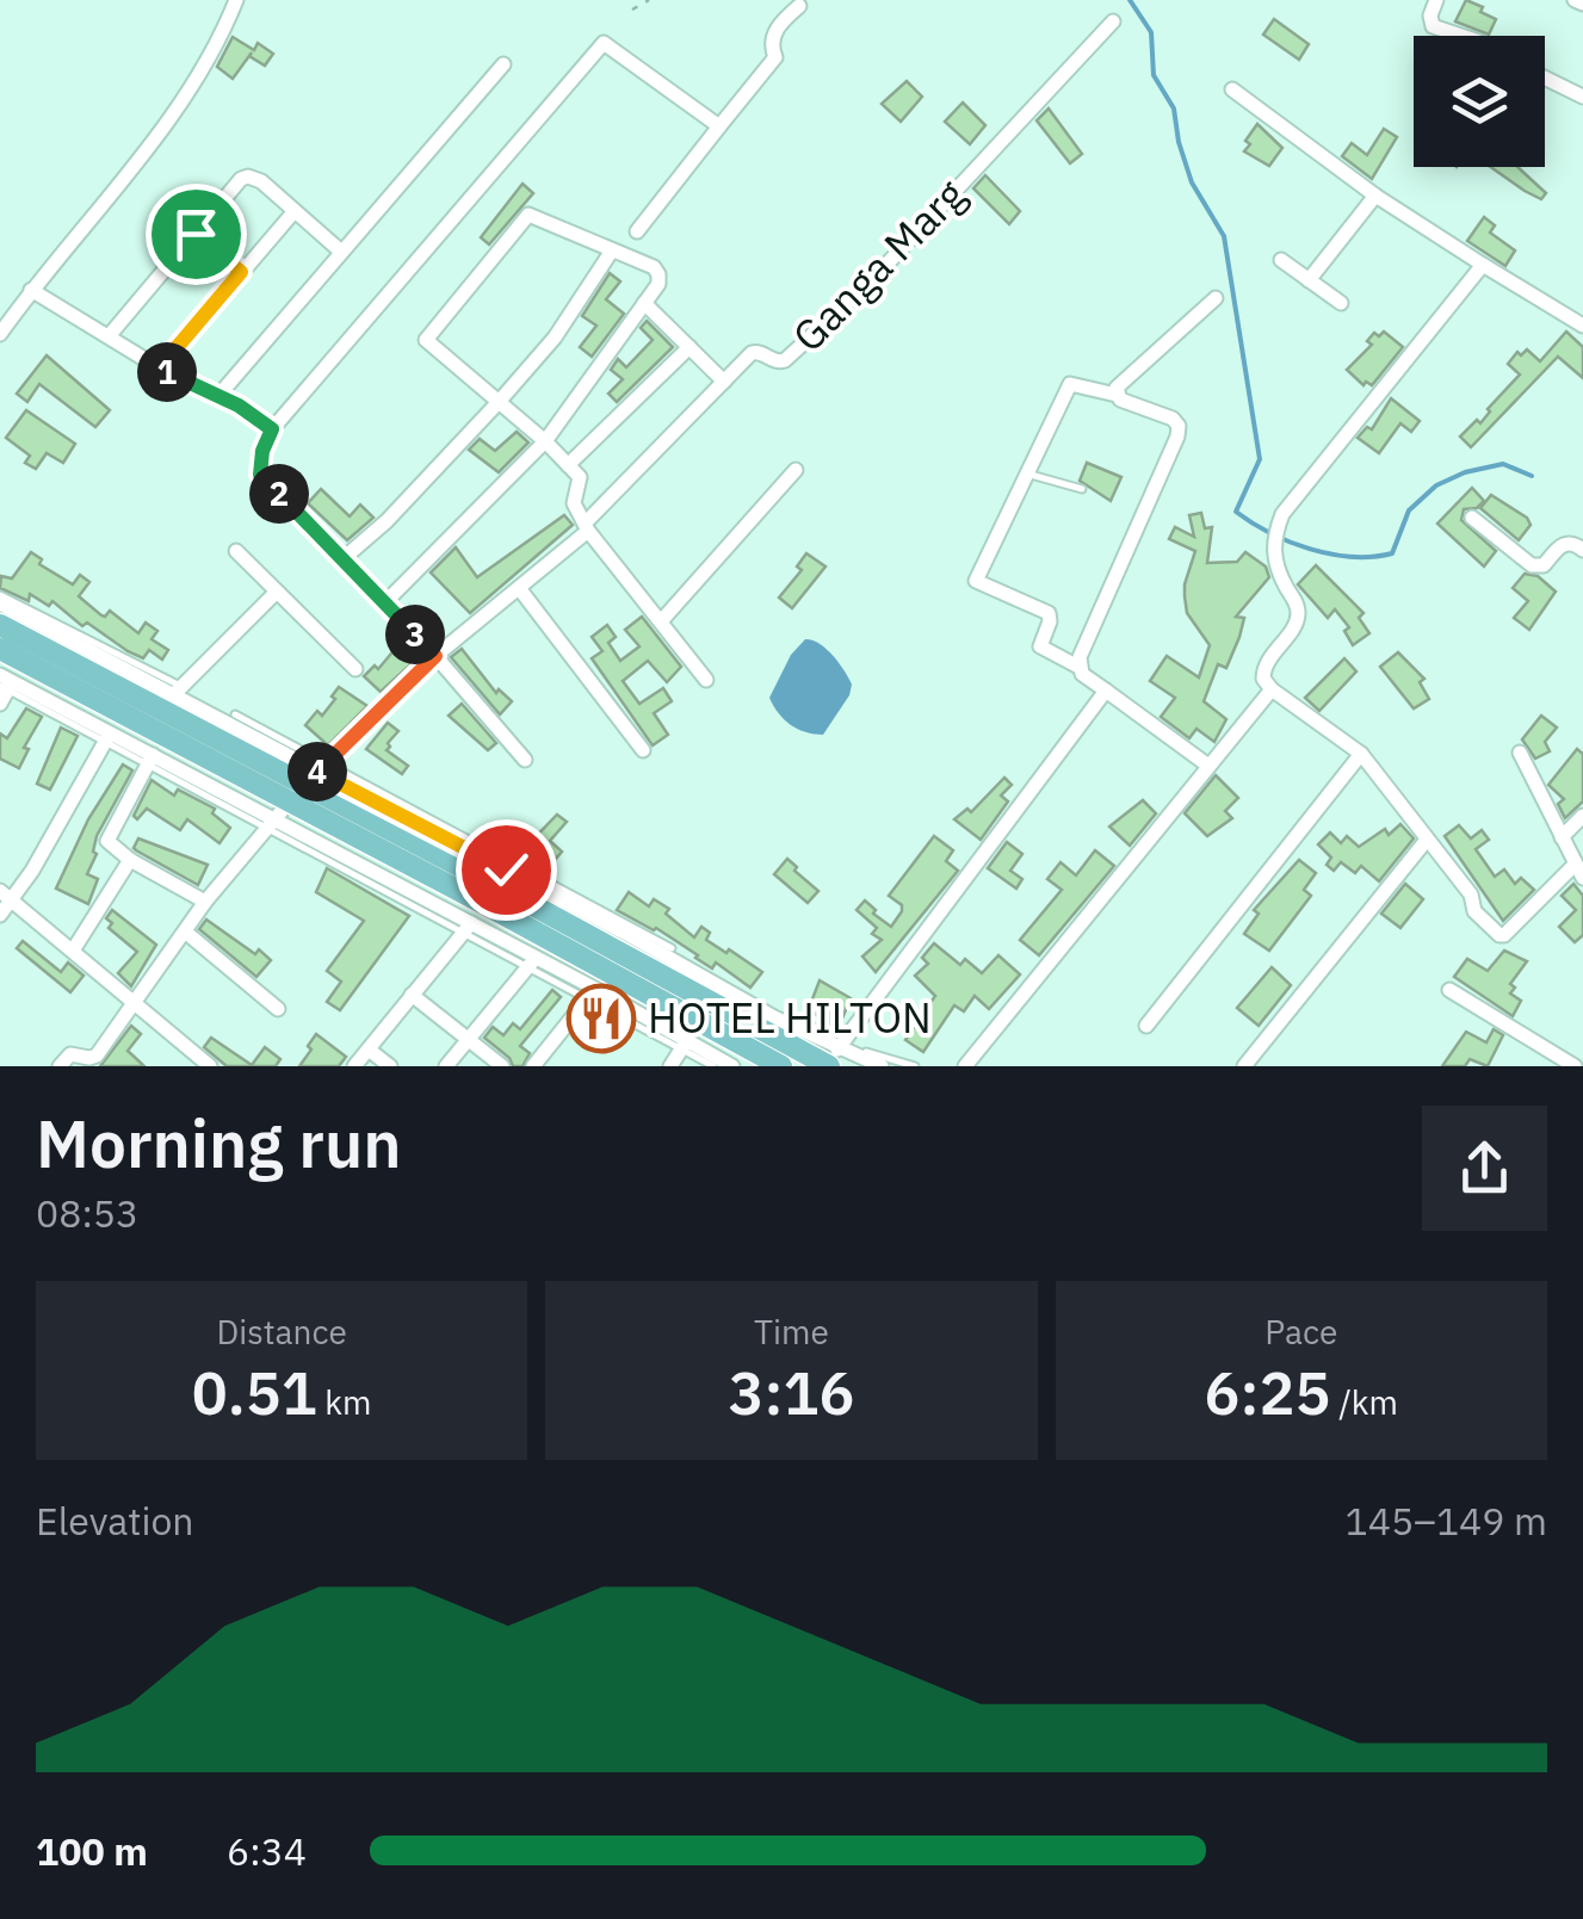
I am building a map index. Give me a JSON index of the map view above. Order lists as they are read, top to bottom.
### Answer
{
  "streets": {
    "street": ["Ganga Marg"]
  },
  "places": {
    "restaurant": ["HOTEL HILTON"]
  },
  "page": {
    "pins": [
      "1",
      "2",
      "3",
      "4"
    ],
    "heading": ["Morning run", "08:53"],
    "stats": [
      ["Distance", "0.51 km"],
      ["Time", "3:16"],
      ["Pace", "6:25 /km"]
    ],
    "chart": ["Elevation", "145–149 m"],
    "list": [
      {
        "name": "100 m",
        "note": "6:34"
      }
    ]
  }
}
